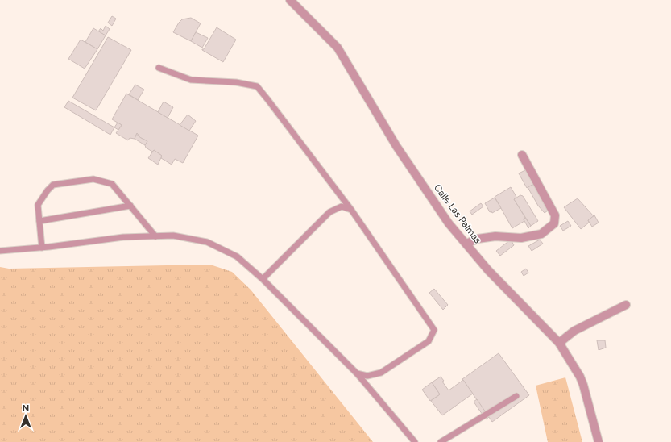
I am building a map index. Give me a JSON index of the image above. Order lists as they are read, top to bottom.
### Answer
{
  "streets": {
    "street": ["Calle Las Palmas"]
  },
  "north": "top"
}
